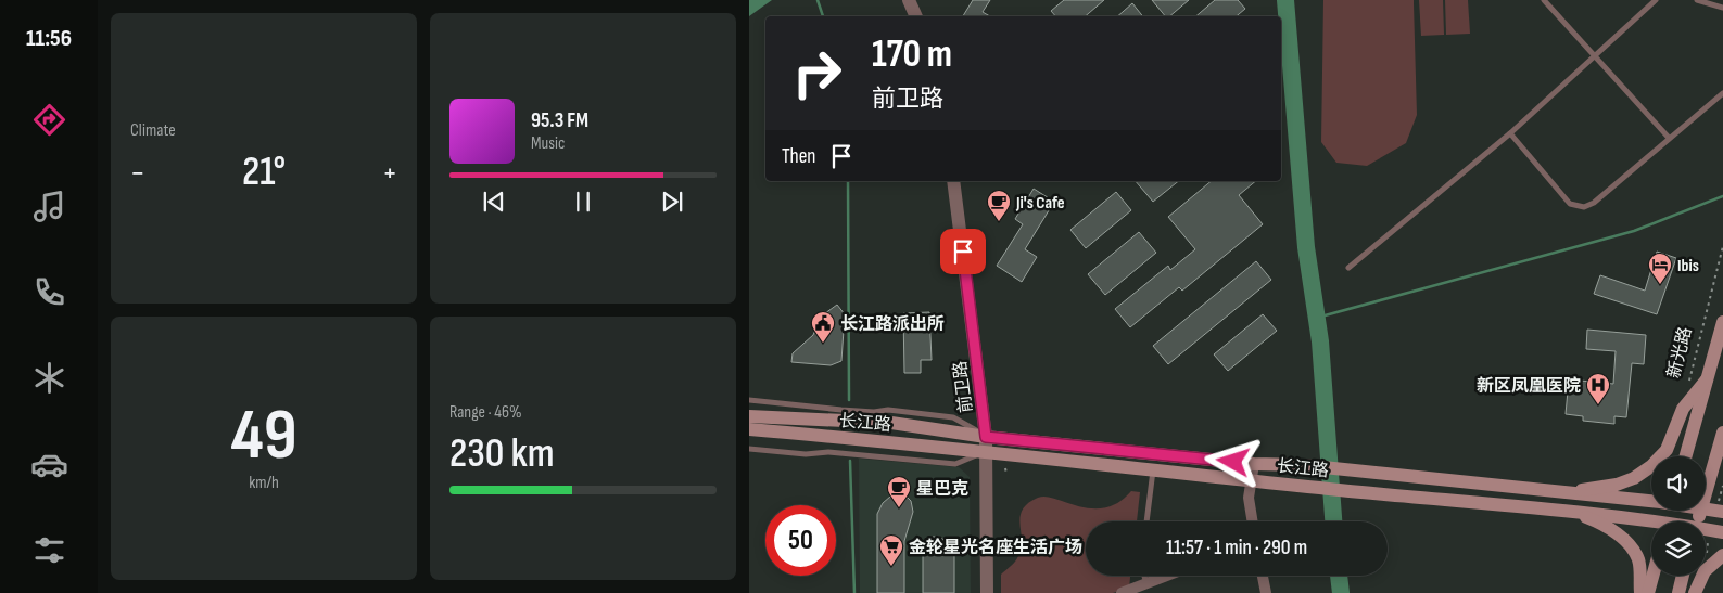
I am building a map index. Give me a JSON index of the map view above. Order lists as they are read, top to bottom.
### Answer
{
  "streets": {
    "main road": ["新光路", "长江路"],
    "street": ["前卫路"]
  },
  "crossings": [
    ["前卫路", "长江路"]
  ],
  "places": {
    "cafe": ["Ji's Cafe", "星巴克"],
    "hotel": ["Ibis"],
    "public building": ["长江路派出所"],
    "hospital": ["新区凤凰医院"],
    "supermarket": ["金轮星光名座生活广场"]
  },
  "page": {
    "tabs": "11:56",
    "tile": [
      "Climate",
      ["49", "km/h"],
      ["Range · 46%", "230 km"]
    ],
    "turn": ["170 m", "前卫路"],
    "song": ["95.3 FM", "Music"],
    "then": "Then",
    "heat": ["−", "21°", "+"],
    "limit": "50",
    "trip": "11:57 · 1 min · 290 m"
  }
}
